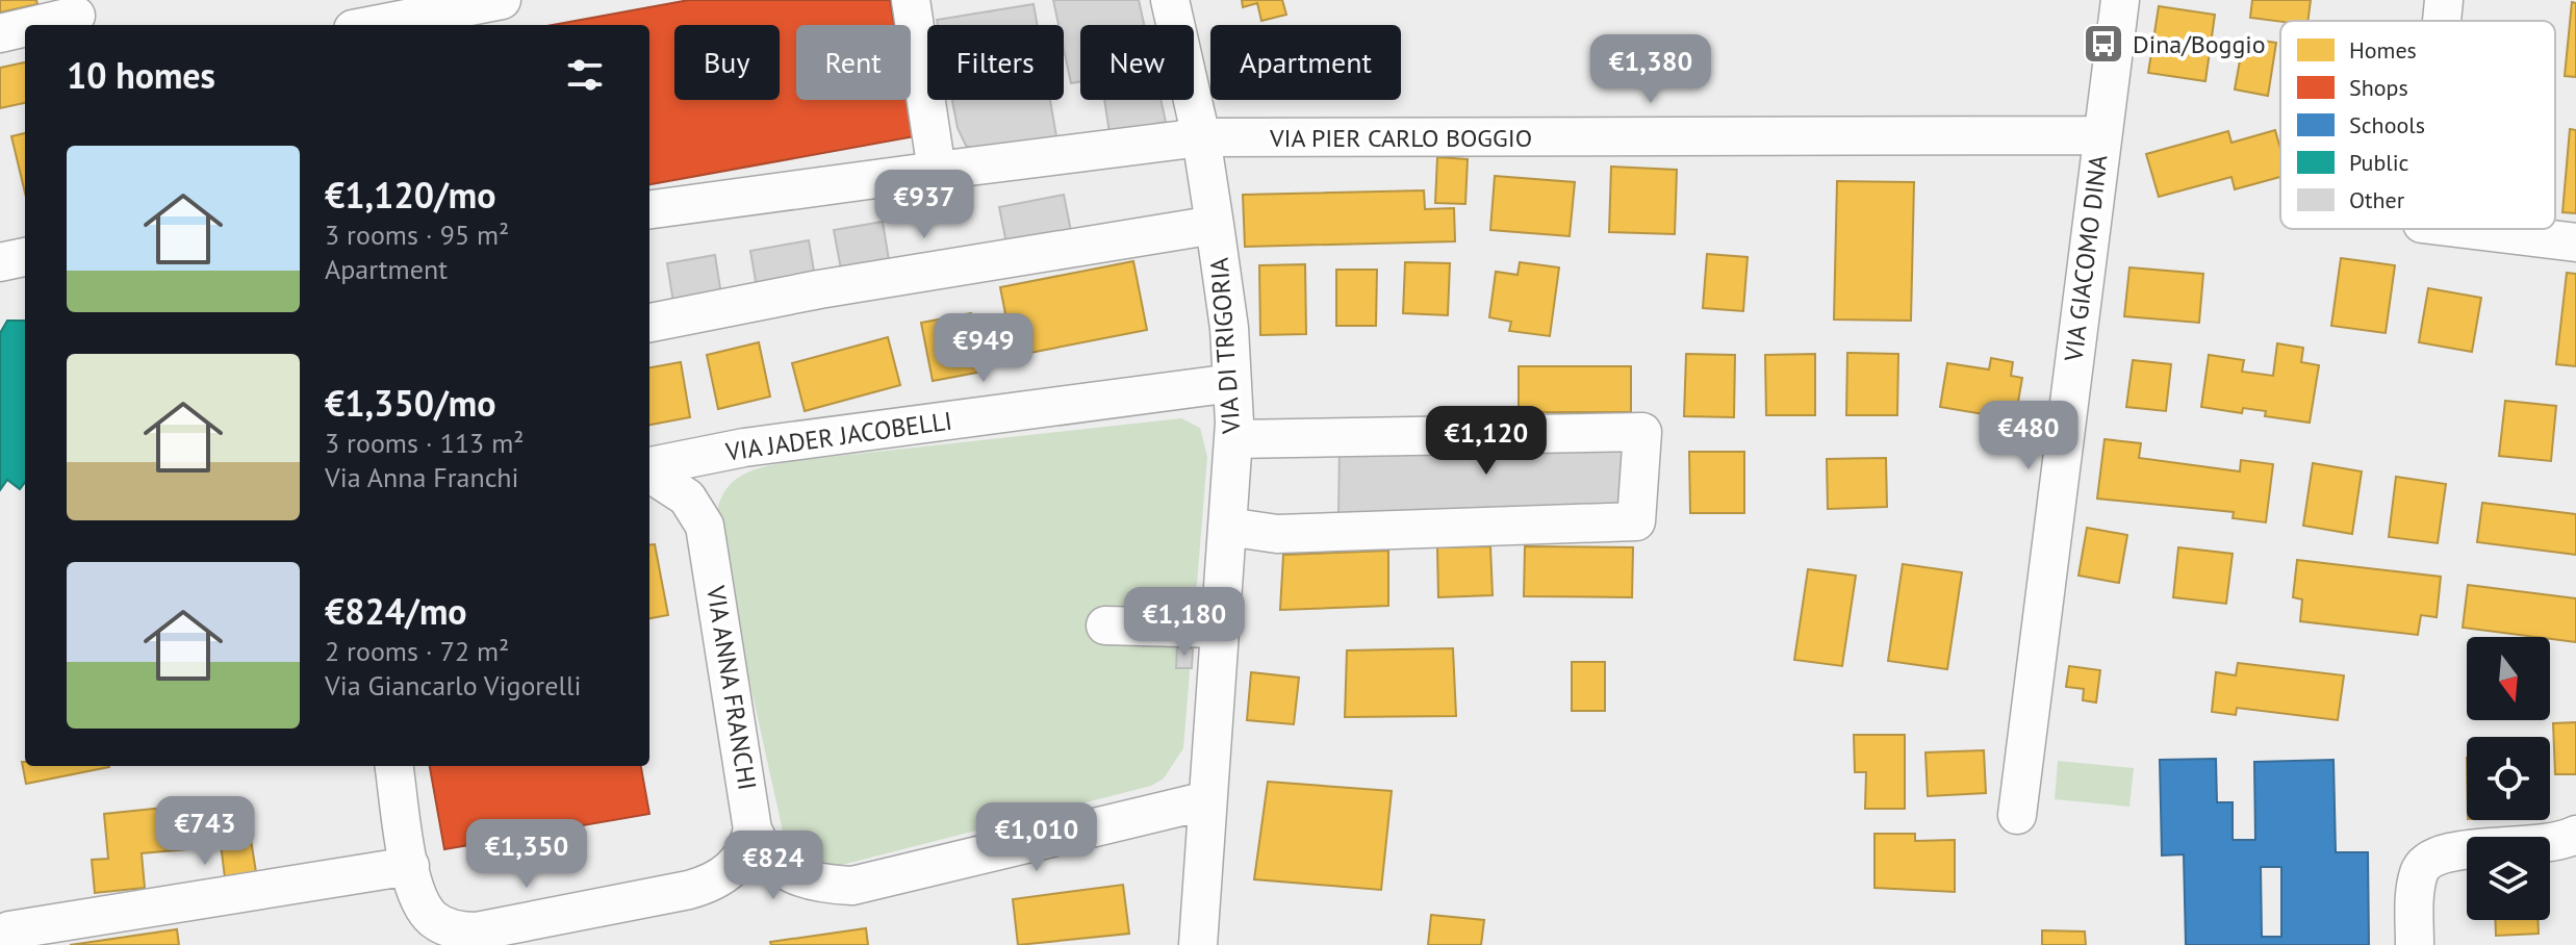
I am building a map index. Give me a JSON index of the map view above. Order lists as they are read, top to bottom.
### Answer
{
  "streets": {
    "street": [
      "VIA PIER CARLO BOGGIO",
      "VIA GIACOMO DINA",
      "VIA DI TRIGORIA",
      "VIA JADER JACOBELLI",
      "VIA ANNA FRANCHI"
    ]
  },
  "crossings": [
    ["VIA PIER CARLO BOGGIO", "VIA GIACOMO DINA"],
    ["VIA PIER CARLO BOGGIO", "VIA DI TRIGORIA"],
    ["VIA DI TRIGORIA", "VIA JADER JACOBELLI"],
    ["VIA JADER JACOBELLI", "VIA ANNA FRANCHI"]
  ],
  "places": {
    "bus stop": ["Dina/Boggio"]
  },
  "legend": [
    "Homes",
    "Shops",
    "Schools",
    "Public",
    "Other"
  ],
  "north": "bottom",
  "page": {
    "chip": [
      "Buy",
      "Rent",
      "Filters",
      "New",
      "Apartment"
    ],
    "heading": "10 homes",
    "price": [
      "€1,380",
      "€937",
      "€949",
      "€480",
      "€1,120",
      "€1,180",
      "€743",
      "€1,010",
      "€1,350",
      "€824"
    ],
    "list": [
      {
        "name": "€1,120/mo",
        "note": "3 rooms · 95 m² · Apartment"
      },
      {
        "name": "€1,350/mo",
        "note": "3 rooms · 113 m² · Via Anna Franchi"
      },
      {
        "name": "€824/mo",
        "note": "2 rooms · 72 m² · Via Giancarlo Vigorelli"
      }
    ]
  }
}
